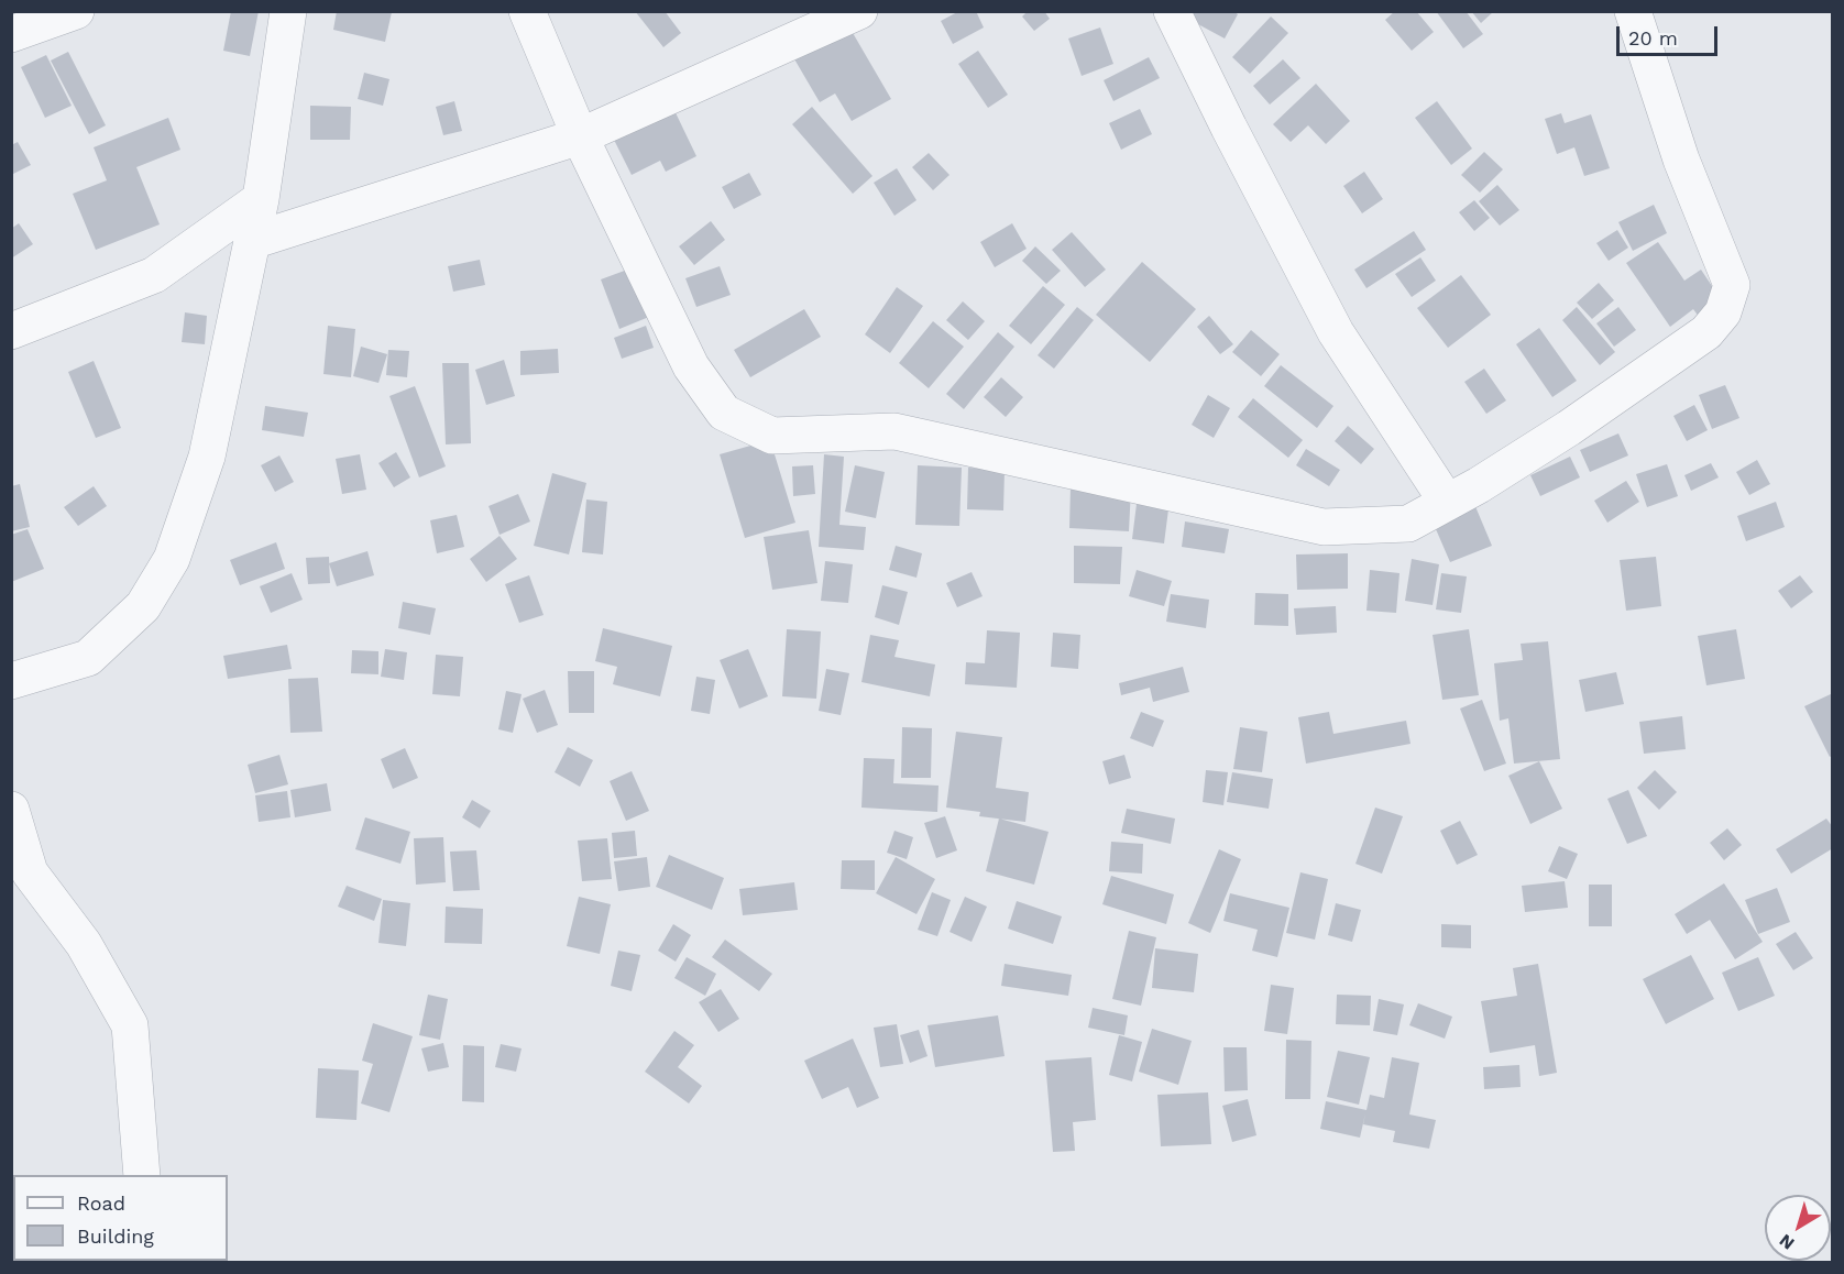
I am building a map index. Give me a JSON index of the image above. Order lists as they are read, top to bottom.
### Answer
{
  "legend": ["Road", "Building"],
  "scale_bar": "20 m",
  "north": "bottom left"
}
